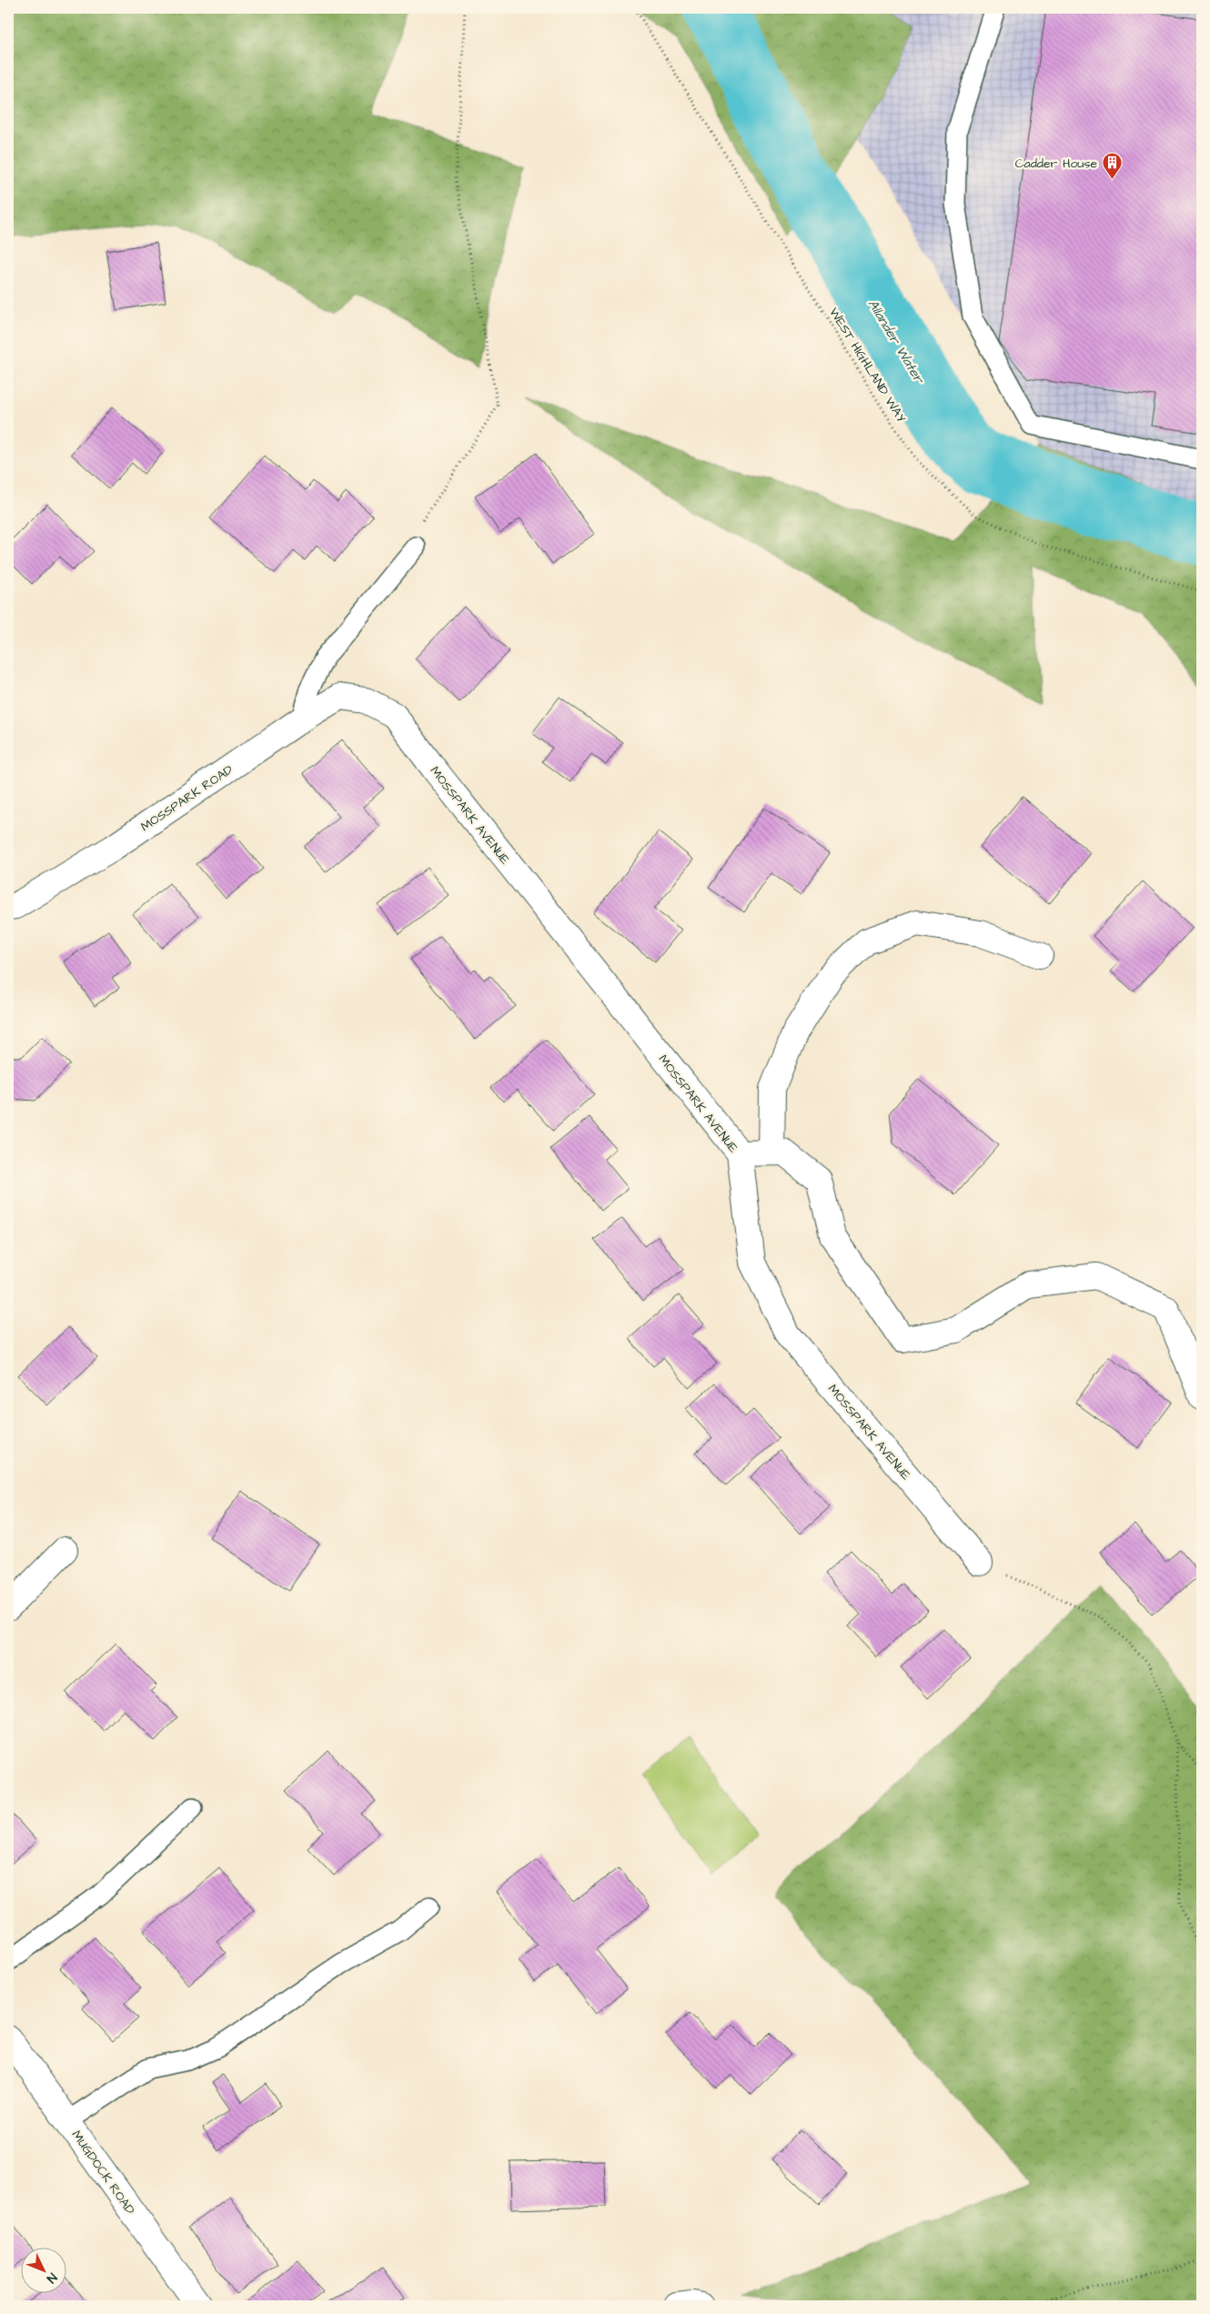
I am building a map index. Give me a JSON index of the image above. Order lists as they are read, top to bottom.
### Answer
{
  "streets": {
    "street": ["MOSSPARK ROAD", "MOSSPARK AVENUE", "MUGDOCK ROAD"],
    "path": ["WEST HIGHLAND WAY"]
  },
  "crossings": [
    ["MOSSPARK ROAD", "MOSSPARK AVENUE"]
  ],
  "water": ["Allander Water"],
  "places": {
    "building": ["Cadder House"]
  },
  "north": "bottom right"
}
